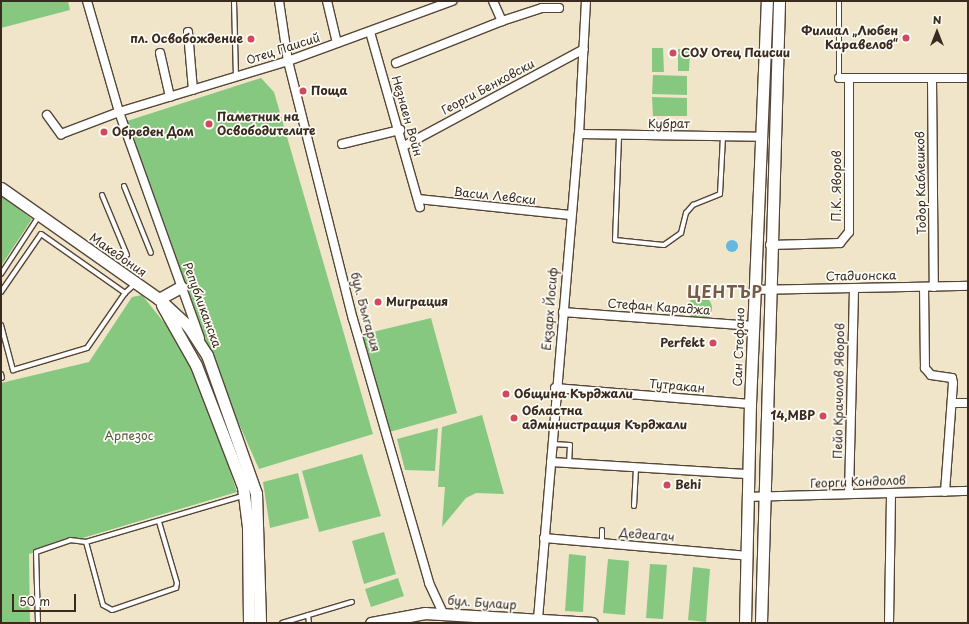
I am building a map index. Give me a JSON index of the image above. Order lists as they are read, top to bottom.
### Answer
{
  "streets": {
    "main road": [
      "Македония",
      "Републиканска",
      "Сан Стефано",
      "бул. Булаир"
    ],
    "street": [
      "Отец Паисий",
      "Георги Бенковски",
      "Незнаен Войн",
      "Кубрат",
      "Тодор Каблешков",
      "П.К. Яворов",
      "Васил Левски",
      "Стадионска",
      "Стефан Караджа",
      "Екзарх Йосиф",
      "бул. България",
      "Тутракан",
      "Пейо Крачолов Яворов",
      "Георги Кондолов",
      "Дедеагач"
    ]
  },
  "crossings": [
    ["Отец Паисий", "Незнаен Войн"],
    ["Отец Паисий", "Републиканска"],
    ["Отец Паисий", "бул. България"],
    ["Георги Бенковски", "Незнаен Войн"],
    ["Георги Бенковски", "Екзарх Йосиф"],
    ["Незнаен Войн", "Васил Левски"],
    ["Кубрат", "Екзарх Йосиф"],
    ["Кубрат", "Сан Стефано"],
    ["Тодор Каблешков", "Стадионска"],
    ["Васил Левски", "Екзарх Йосиф"],
    ["Македония", "Републиканска"],
    ["Стадионска", "Сан Стефано"],
    ["Стадионска", "Пейо Крачолов Яворов"],
    ["Стефан Караджа", "Екзарх Йосиф"],
    ["Стефан Караджа", "Сан Стефано"],
    ["Екзарх Йосиф", "Тутракан"],
    ["Екзарх Йосиф", "Дедеагач"],
    ["Екзарх Йосиф", "бул. Булаир"],
    ["бул. България", "бул. Булаир"],
    ["Сан Стефано", "Тутракан"],
    ["Сан Стефано", "Георги Кондолов"],
    ["Сан Стефано", "Дедеагач"],
    ["Пейо Крачолов Яворов", "Георги Кондолов"]
  ],
  "districts": ["ЦЕНТЪР"],
  "parks": ["Арпезос"],
  "places": [
    "Филиал „Любен Каравелов“",
    "пл. Освобождение",
    "СОУ Отец Паисии",
    "Поща",
    "Паметник на Освободителите",
    "Обреден Дом",
    "Миграция",
    "Perfekt",
    "Община Кърджали",
    "14,МВР",
    "Областна администрация Кърджали",
    "Behi"
  ],
  "scale_bar": "50 m",
  "north": "top"
}
